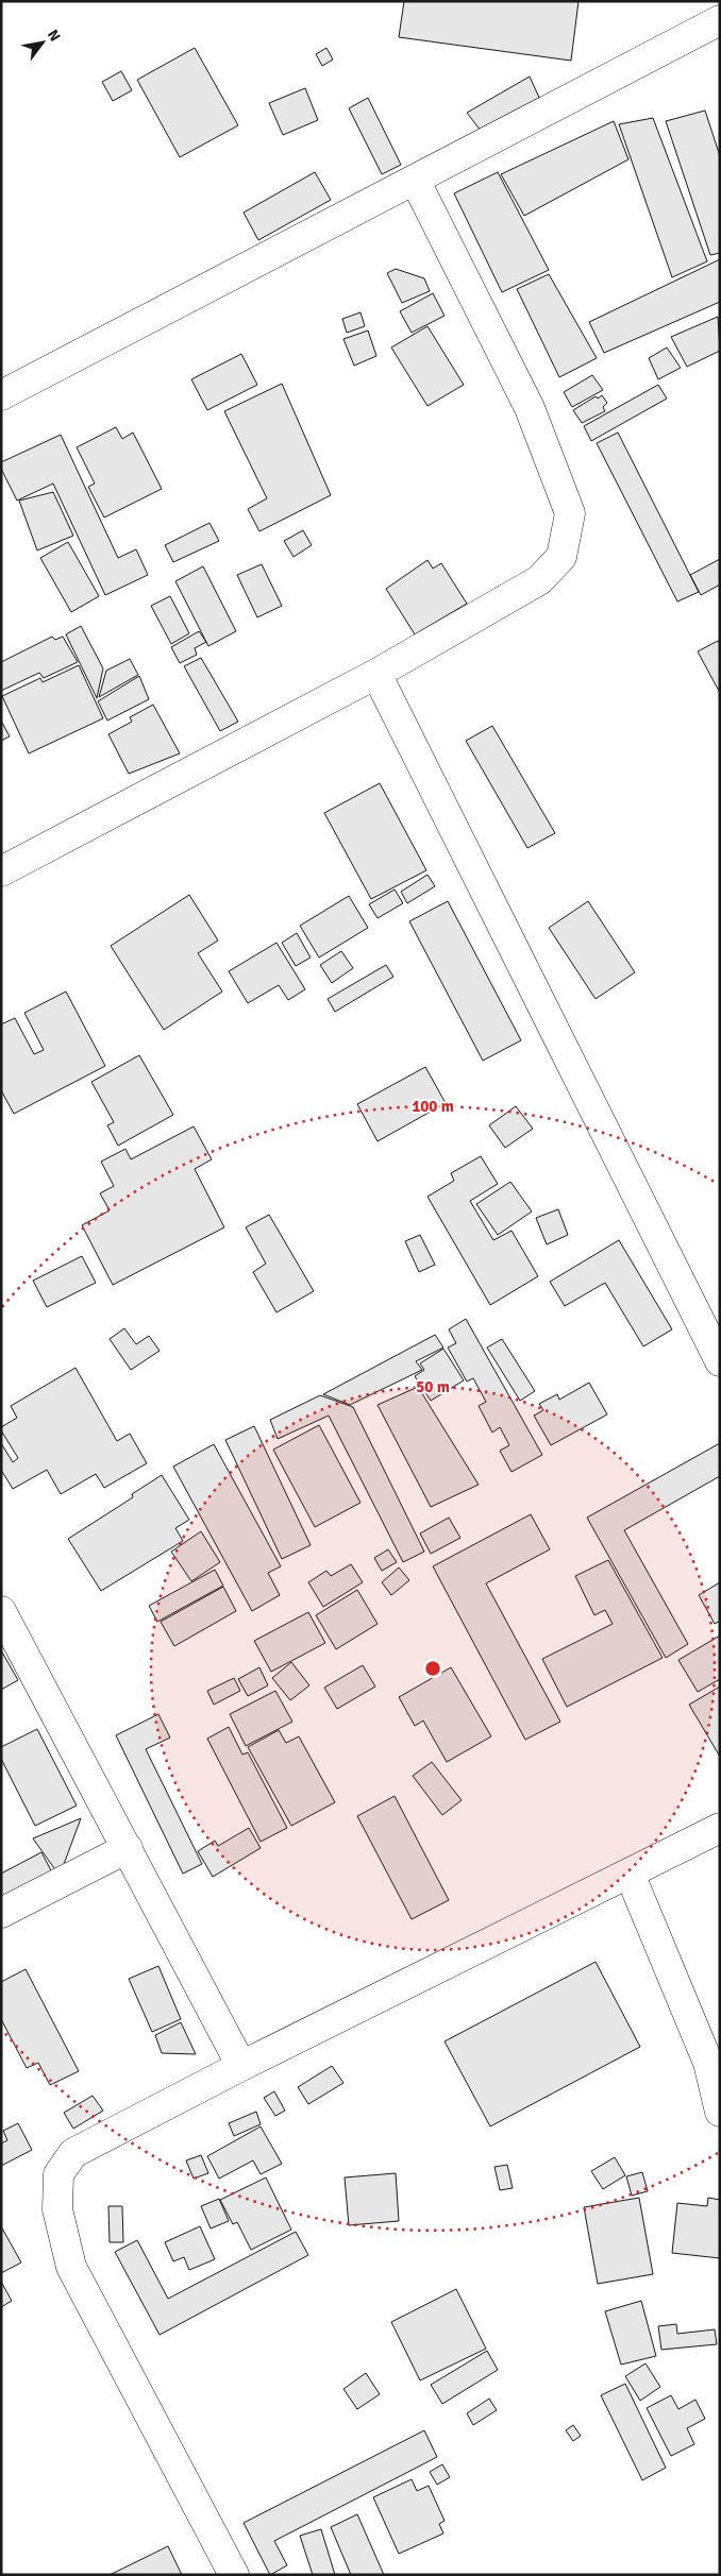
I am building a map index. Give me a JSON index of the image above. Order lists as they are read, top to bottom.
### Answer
{
  "north": "top right",
  "rings": ["100 m", "50 m"]
}
